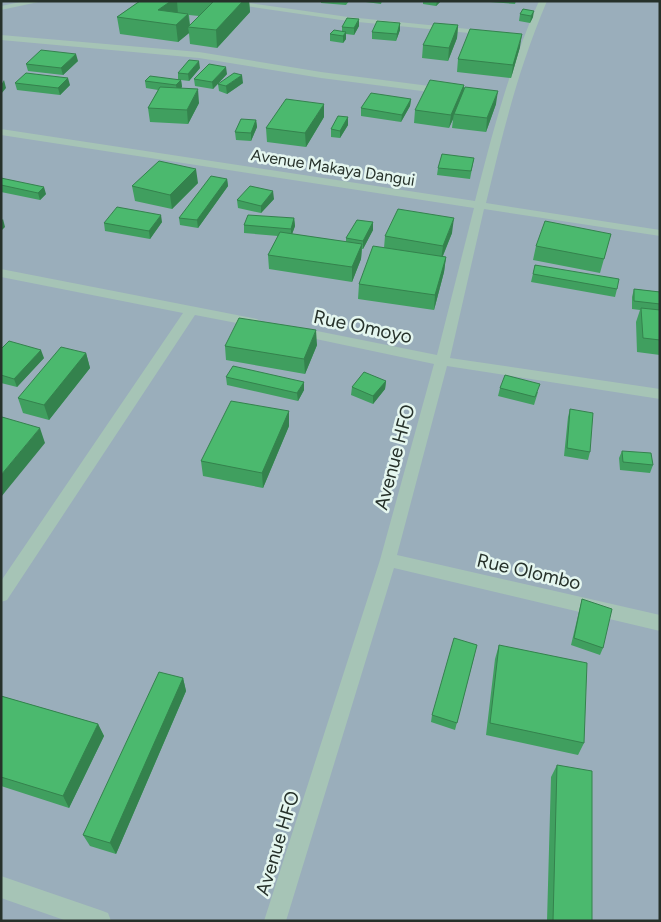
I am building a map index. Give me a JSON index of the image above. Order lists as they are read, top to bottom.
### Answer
{
  "streets": {
    "street": [
      "Avenue Makaya Dangui",
      "Rue Omoyo",
      "Avenue HFO",
      "Rue Olombo"
    ]
  },
  "crossings": [
    ["Avenue Makaya Dangui", "Avenue HFO"],
    ["Rue Omoyo", "Avenue HFO"],
    ["Avenue HFO", "Rue Olombo"]
  ]
}
